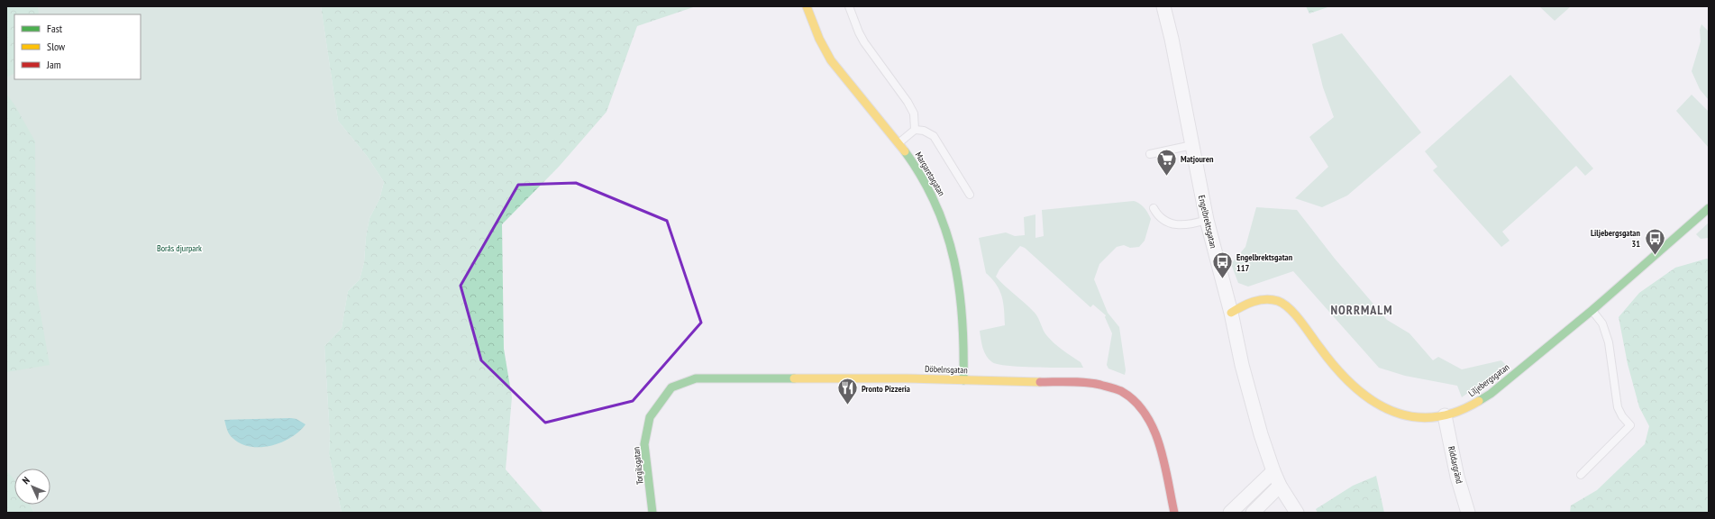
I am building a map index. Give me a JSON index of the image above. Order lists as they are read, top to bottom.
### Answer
{
  "streets": {
    "street": [
      "Margaretagatan",
      "Engelbrektsgatan",
      "Döbelnsgatan",
      "Liljebergsgatan",
      "Riddargränd",
      "Torgilsgatan"
    ]
  },
  "crossings": [
    ["Margaretagatan", "Döbelnsgatan"],
    ["Engelbrektsgatan", "Liljebergsgatan"],
    ["Döbelnsgatan", "Torgilsgatan"],
    ["Liljebergsgatan", "Riddargränd"]
  ],
  "districts": ["NORRMALM"],
  "parks": ["Borås djurpark"],
  "places": {
    "supermarket": ["Matjouren"],
    "bus stop": ["Liljebergsgatan 31", "Engelbrektsgatan 117"],
    "restaurant": ["Pronto Pizzeria"]
  },
  "legend": ["Fast", "Slow", "Jam"],
  "north": "top left"
}
